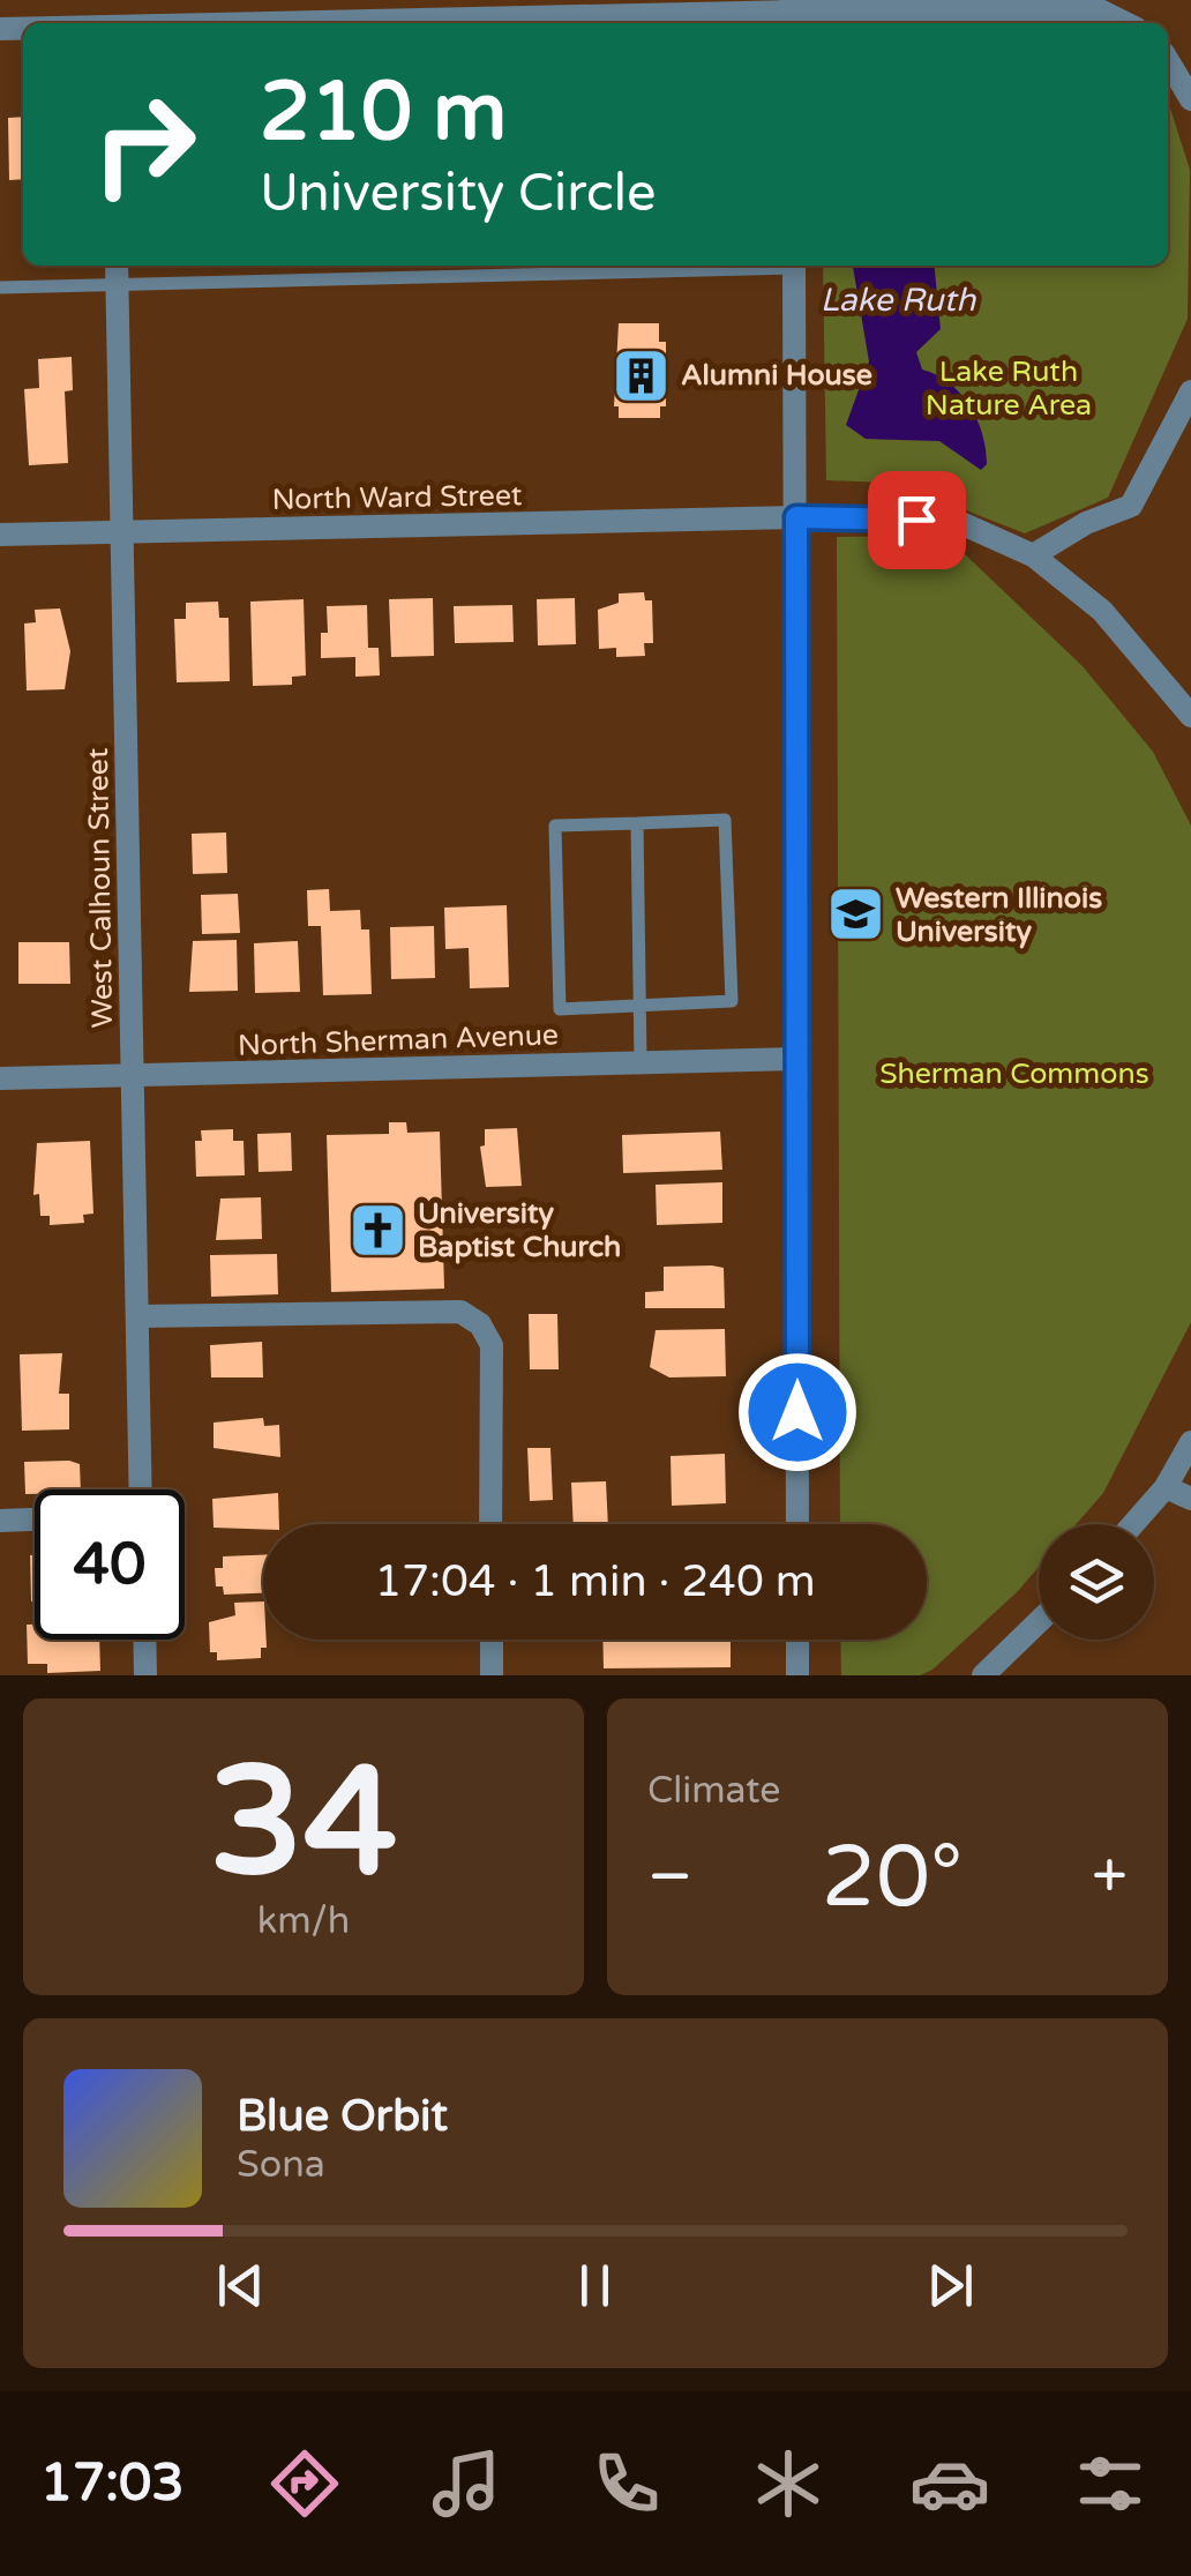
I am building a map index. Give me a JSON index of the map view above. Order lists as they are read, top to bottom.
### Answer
{
  "streets": {
    "street": ["North Ward Street", "West Calhoun Street", "North Sherman Avenue"]
  },
  "crossings": [
    ["North Ward Street", "West Calhoun Street"],
    ["West Calhoun Street", "North Sherman Avenue"]
  ],
  "water": ["Lake Ruth"],
  "parks": ["Lake Ruth Nature Area", "Sherman Commons"],
  "places": {
    "building": ["Alumni House"],
    "school or university": ["Western Illinois University"],
    "church": ["University Baptist Church"]
  },
  "page": {
    "turn": ["210 m", "University Circle"],
    "limit": "40",
    "trip": "17:04 · 1 min · 240 m",
    "tile": [
      ["34", "km/h"],
      "Climate"
    ],
    "heat": ["−", "20°", "+"],
    "song": ["Blue Orbit", "Sona"],
    "tabs": "17:03"
  }
}
